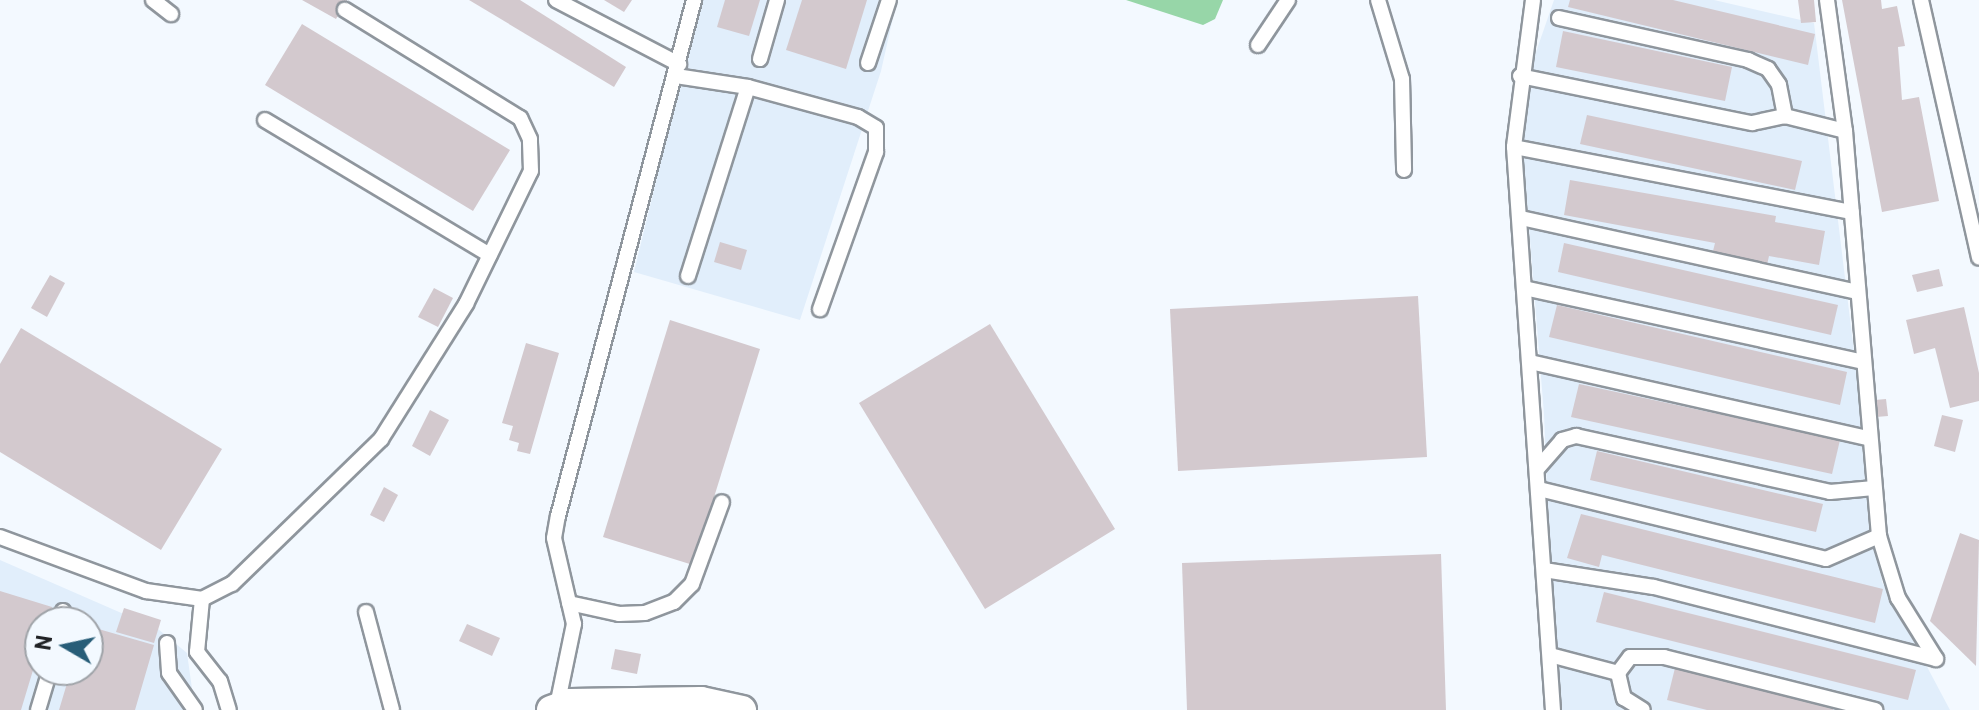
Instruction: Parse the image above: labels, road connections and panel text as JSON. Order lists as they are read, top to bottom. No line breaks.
{"north":"left"}
